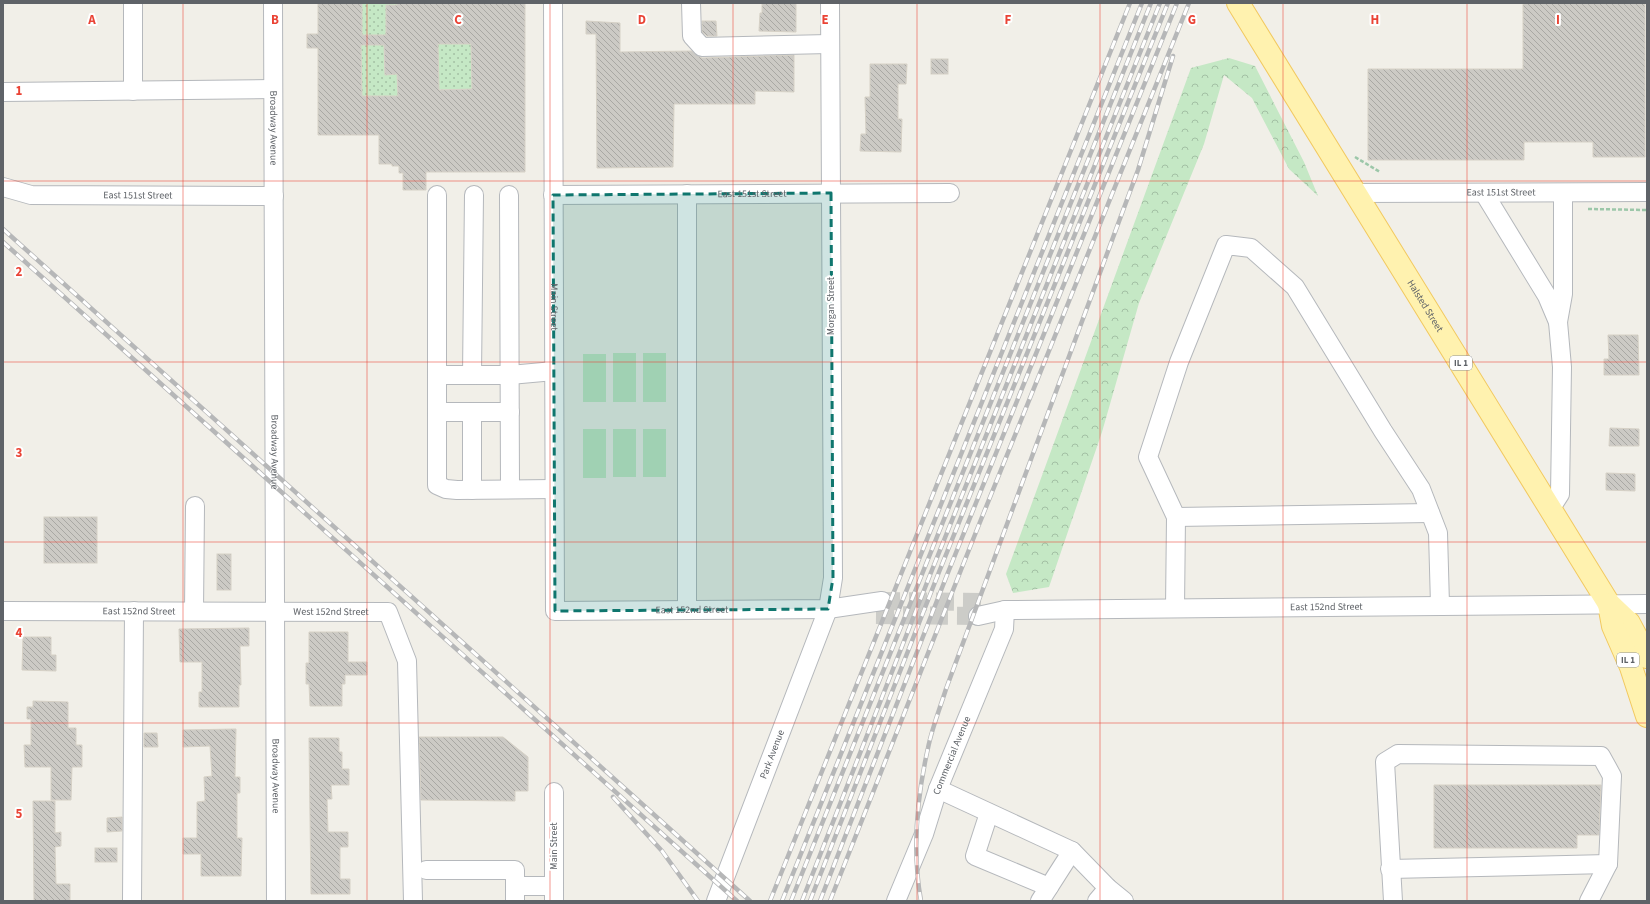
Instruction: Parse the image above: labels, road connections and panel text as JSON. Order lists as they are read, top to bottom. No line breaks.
{"streets":{"main road":["Halsted Street","IL 1"],"street":["Broadway Avenue","East 151st Street","Morgan Street","Main Street","East 152nd Street","West 152nd Street","Park Avenue","Commercial Avenue"]},"crossings":[["Broadway Avenue","East 151st Street"],["Broadway Avenue","East 152nd Street"],["Broadway Avenue","West 152nd Street"],["East 151st Street","Morgan Street"],["East 151st Street","Halsted Street"],["East 151st Street","Main Street"],["Morgan Street","East 152nd Street"],["Morgan Street","Park Avenue"],["Halsted Street","East 152nd Street"],["Main Street","East 152nd Street"],["East 152nd Street","West 152nd Street"],["East 152nd Street","Park Avenue"],["East 152nd Street","Commercial Avenue"]],"grid":{"columns":["A","B","C","D","E","F","G","H","I"],"rows":["1","2","3","4","5"]}}
